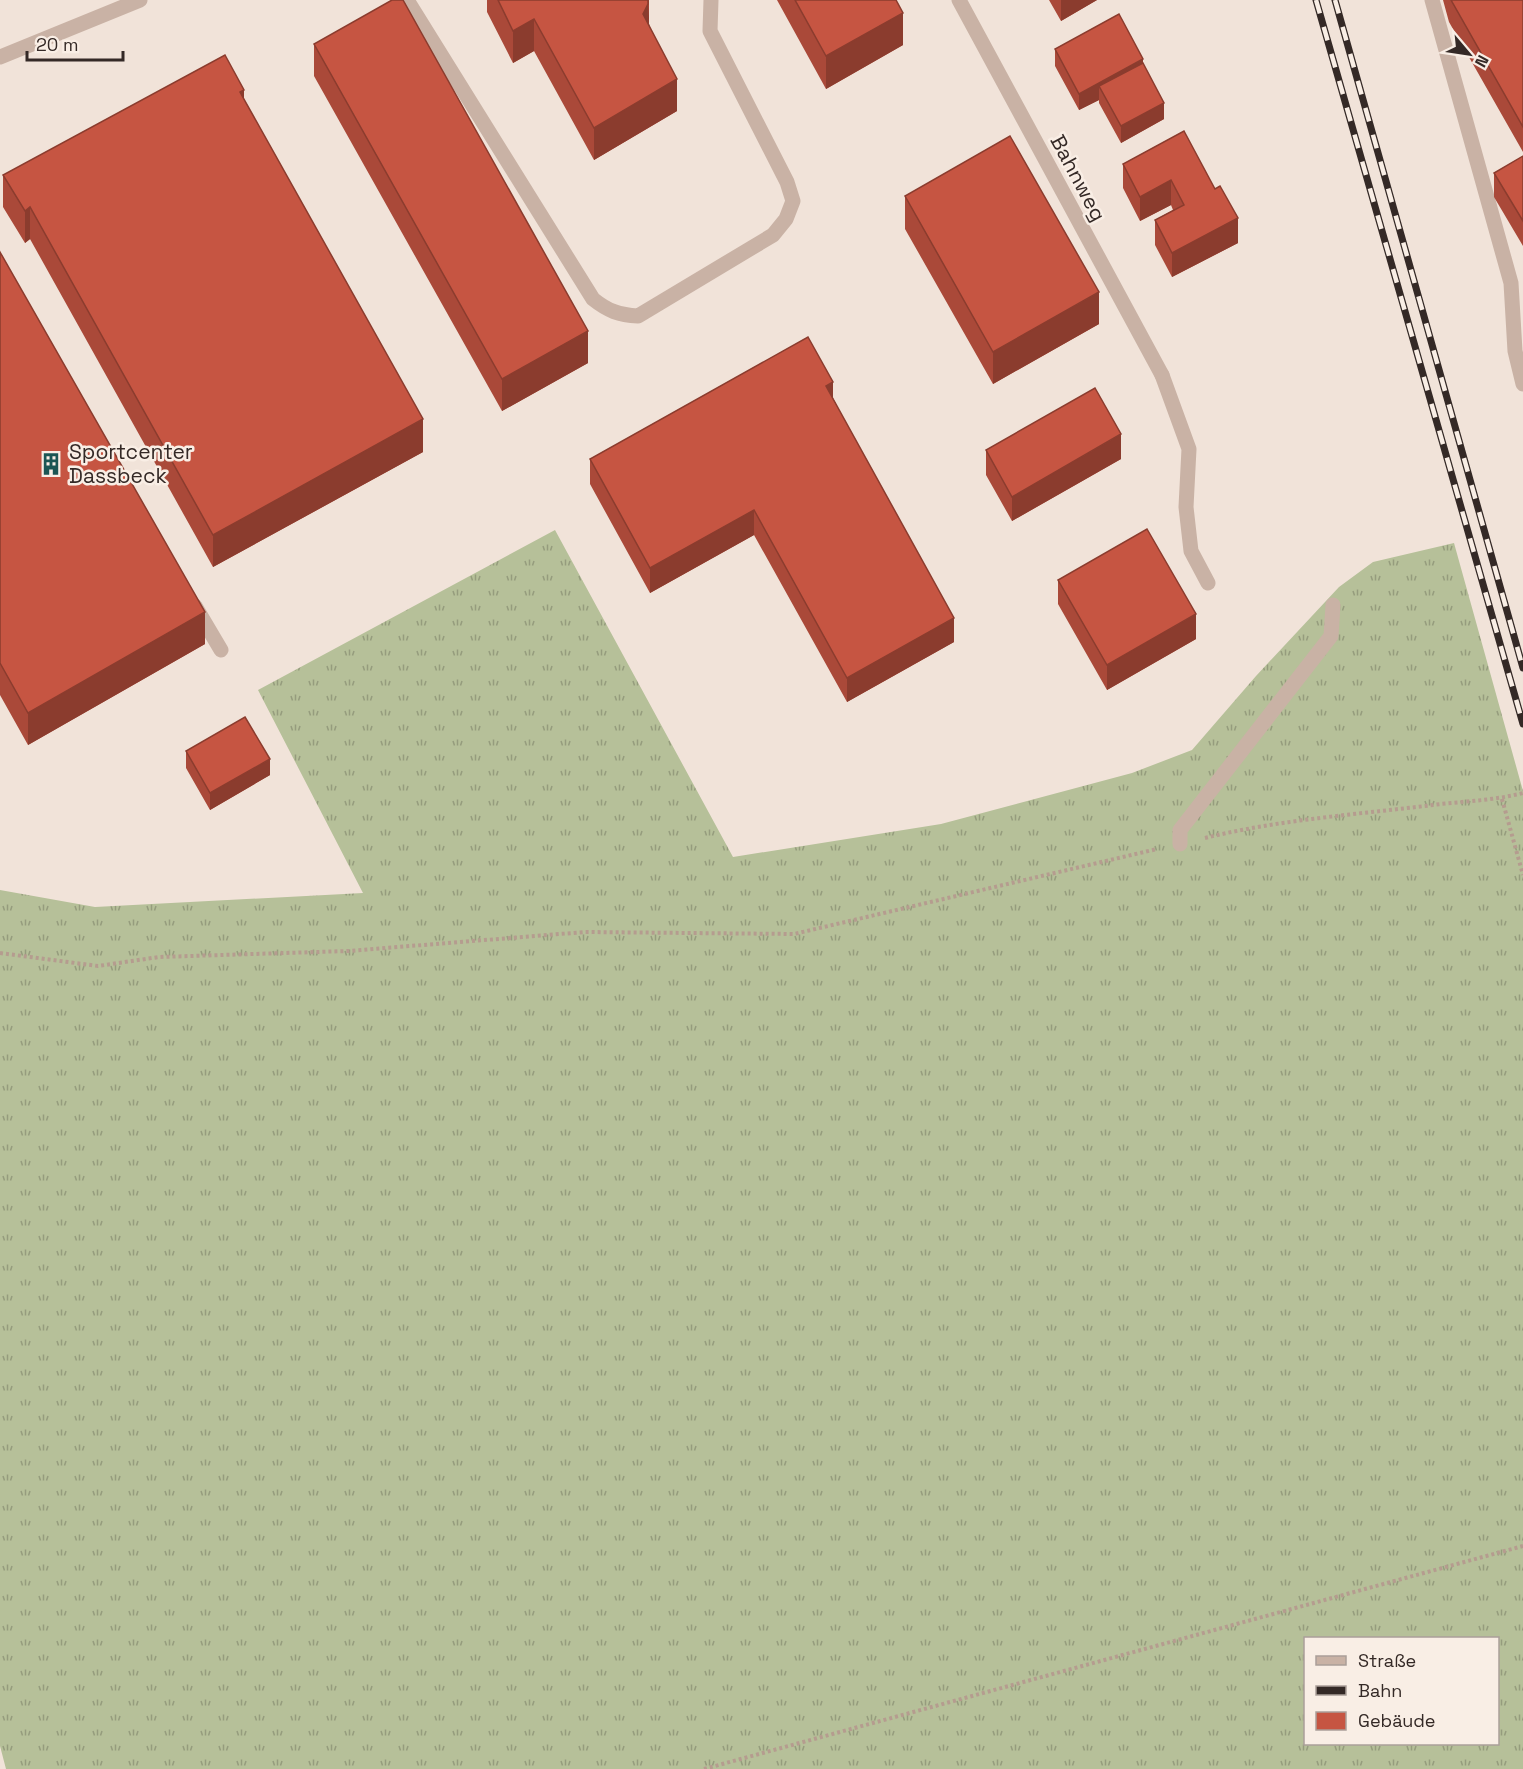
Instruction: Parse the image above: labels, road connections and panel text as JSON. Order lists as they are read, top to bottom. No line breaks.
{"streets":{"street":["Bahnweg"]},"places":{"building":["Sportcenter Dassbeck"]},"legend":["Straße","Bahn","Gebäude"],"scale_bar":"20 m","north":"bottom right"}
